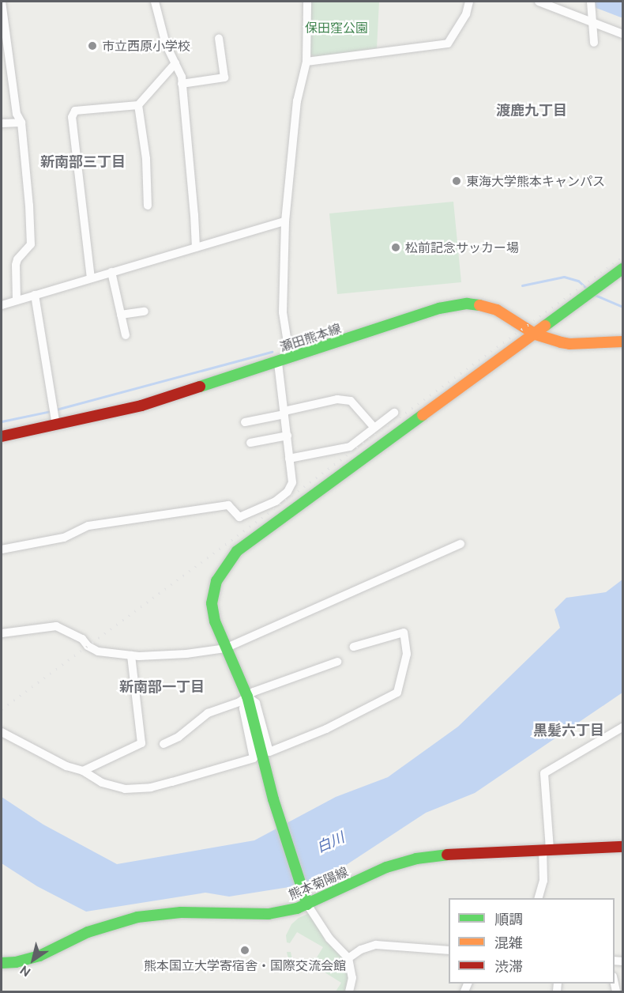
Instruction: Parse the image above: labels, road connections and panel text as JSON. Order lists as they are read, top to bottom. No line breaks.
{"streets":{"main road":["瀬田熊本線","熊本菊陽線"]},"districts":["渡鹿九丁目","新南部三丁目","新南部一丁目","黒髪六丁目"],"water":["白川"],"parks":["保田窪公園"],"places":["市立西原小学校","東海大学熊本キャンパス","松前記念サッカー場","熊本国立大学寄宿舎・国際交流会館"],"legend":["順調","混雑","渋滞"],"north":"bottom left"}
